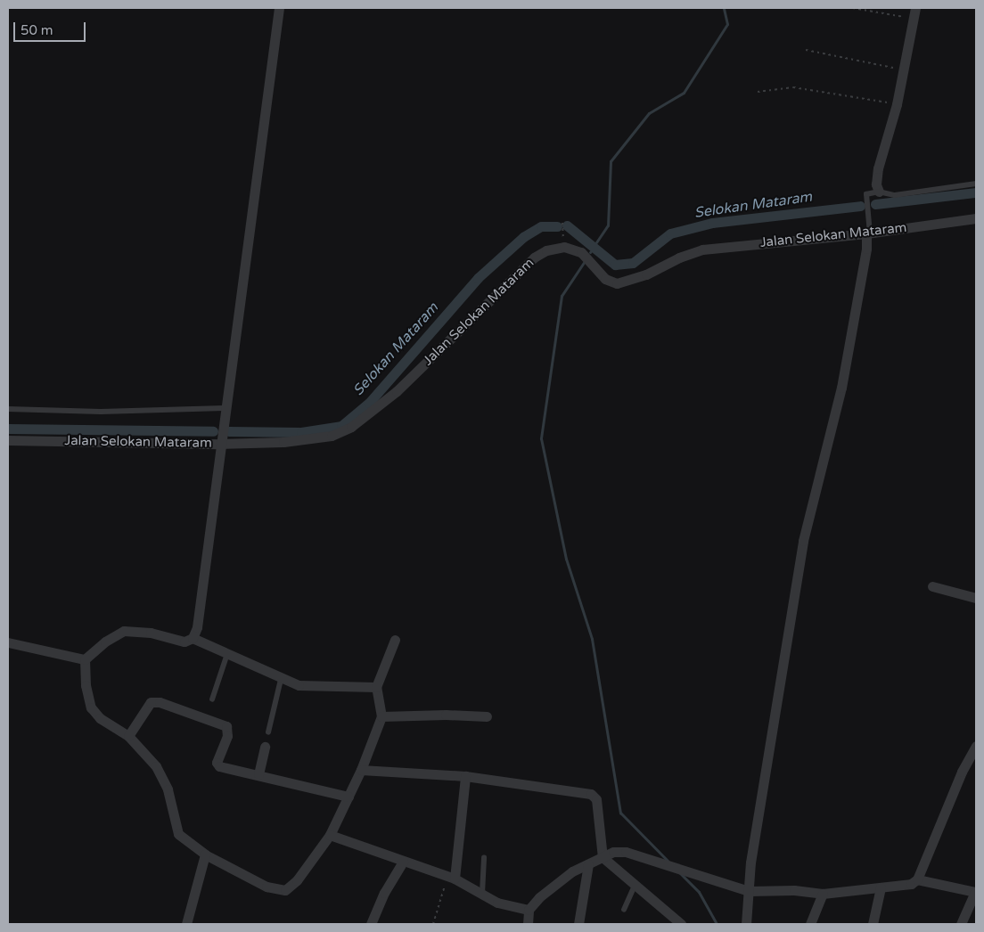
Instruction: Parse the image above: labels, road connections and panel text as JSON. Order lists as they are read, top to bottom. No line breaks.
{"streets":{"street":["Jalan Selokan Mataram"]},"water":["Selokan Mataram"],"scale_bar":"50 m"}
